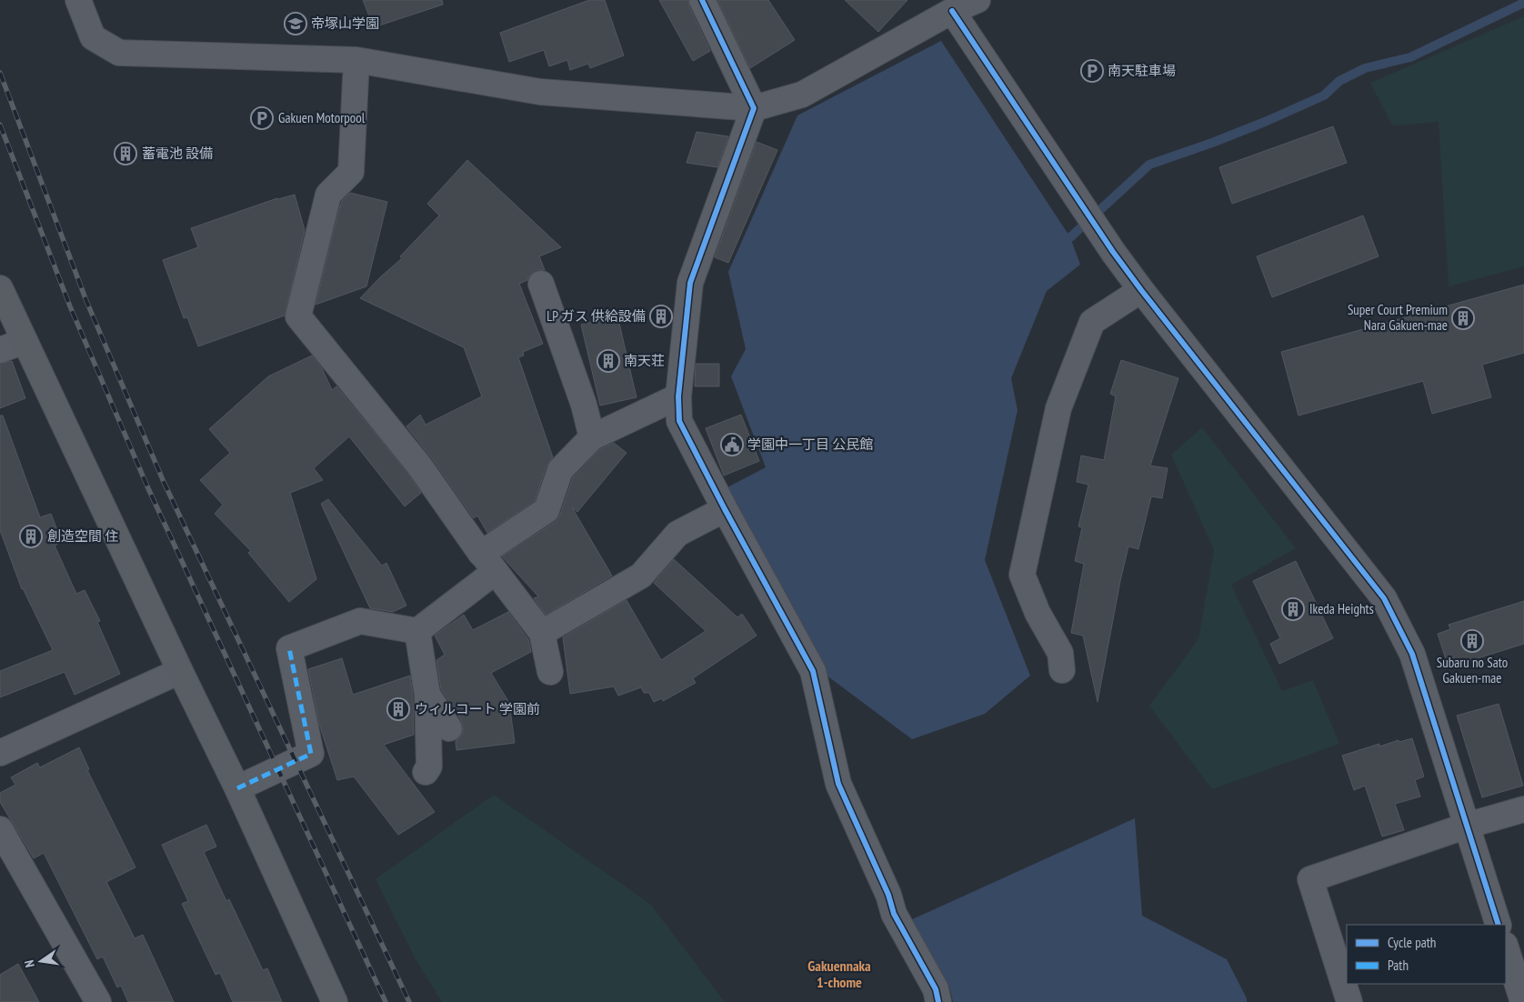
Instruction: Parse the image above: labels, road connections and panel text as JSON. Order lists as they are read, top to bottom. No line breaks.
{"districts":["Gakuennaka 1-chome"],"places":{"school or university":["帝塚山学園"],"parking":["南天駐車場","Gakuen Motorpool"],"building":["蓄電池 設備","LP ガス 供給設備","Super Court Premium Nara Gakuen-mae","南天荘","創造空間 住","Ikeda Heights","Subaru no Sato Gakuen-mae","ウィルコート 学園前"],"public building":["学園中一丁目 公民館"]},"legend":["Cycle path","Path"],"north":"left"}
